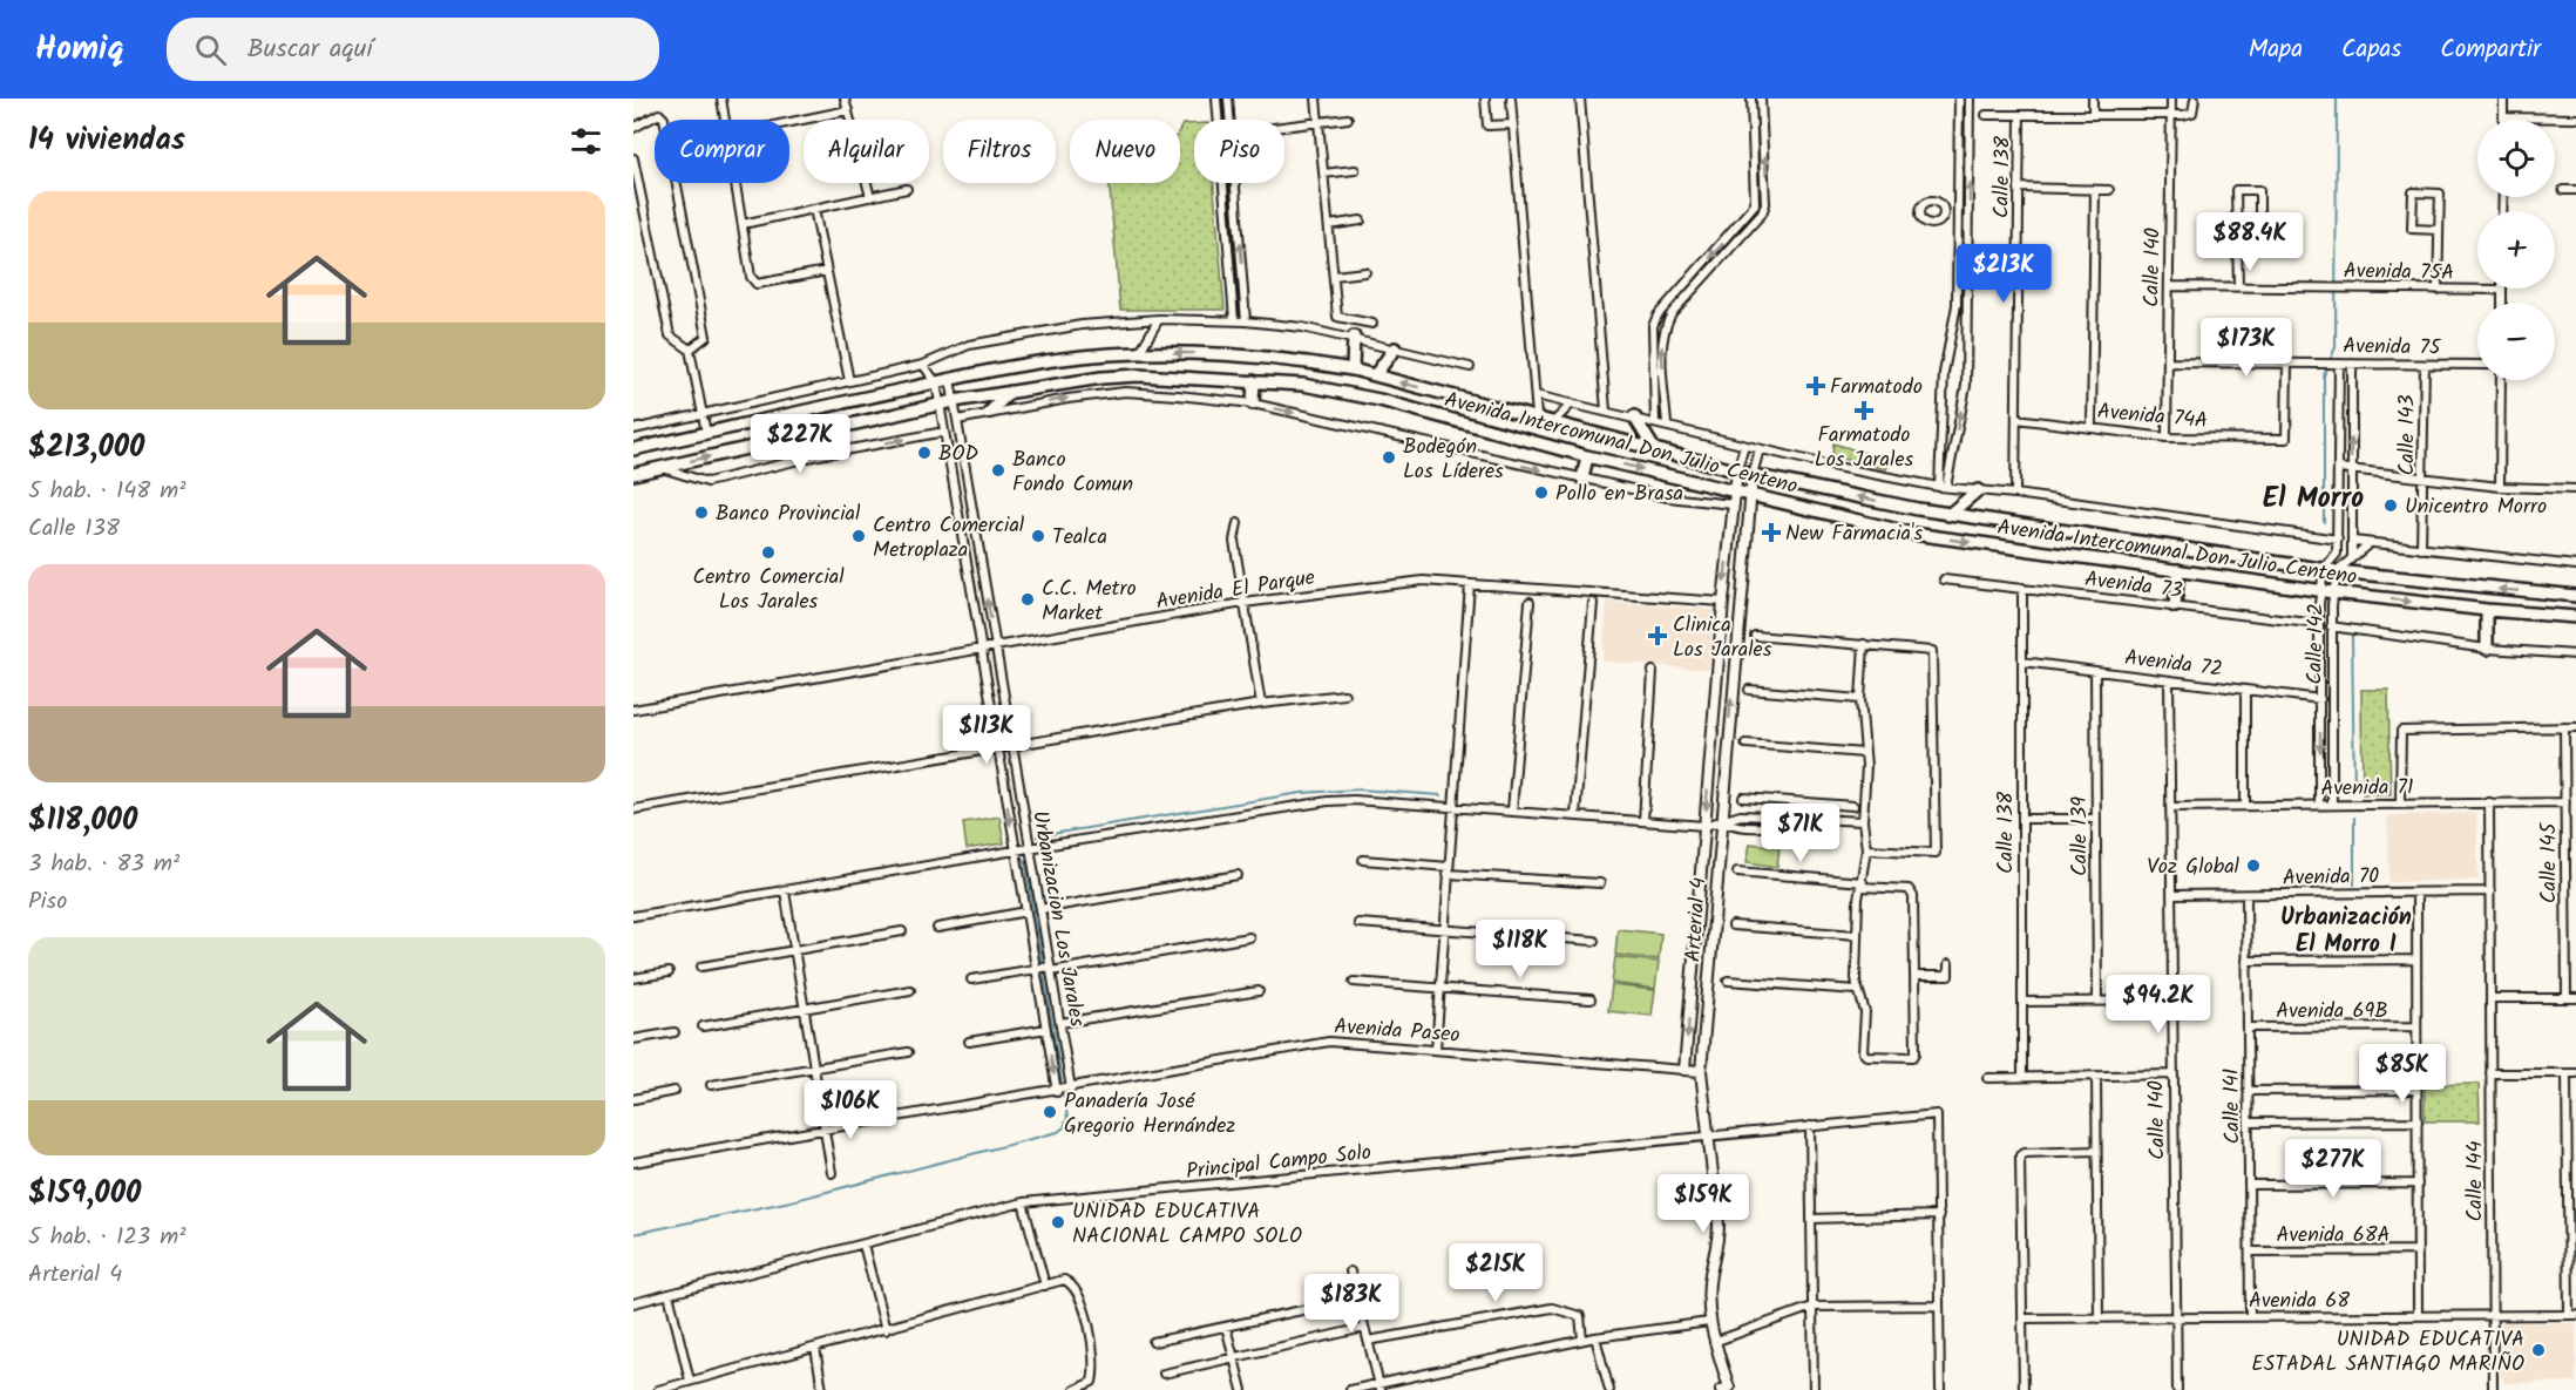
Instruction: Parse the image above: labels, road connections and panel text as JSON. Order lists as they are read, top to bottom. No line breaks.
{"streets":{"main road":["Avenida Intercomunal Don Julio Centeno"],"street":["Calle 138","Calle 140","Avenida 75A","Avenida 75","Avenida 74A","Calle 143","Avenida 73","Avenida El Parque","Calle 142","Avenida 72","Avenida 71","Calle 139","Calle 145","Avenida 70","Urbanizacion Los Jarales","Arterial 4","Avenida 69B","Avenida Paseo","Calle 141","Principal Campo Solo","Calle 144","Avenida 68A","Avenida 68"]},"crossings":[["Calle 138","Avenida 74A"],["Calle 138","Avenida Intercomunal Don Julio Centeno"],["Calle 138","Avenida 73"],["Calle 138","Avenida 72"],["Calle 140","Avenida 75A"],["Calle 140","Avenida 75"],["Calle 140","Avenida 74A"],["Calle 140","Avenida 72"],["Calle 140","Avenida 71"],["Calle 140","Avenida 70"],["Calle 140","Avenida 68"],["Avenida 75","Avenida 74A"],["Avenida 75","Calle 143"],["Avenida 75","Calle 142"],["Calle 143","Avenida Intercomunal Don Julio Centeno"],["Avenida Intercomunal Don Julio Centeno","Calle 142"],["Avenida Intercomunal Don Julio Centeno","Urbanizacion Los Jarales"],["Avenida Intercomunal Don Julio Centeno","Arterial 4"],["Avenida 73","Calle 142"],["Avenida El Parque","Urbanizacion Los Jarales"],["Avenida El Parque","Arterial 4"],["Calle 142","Avenida 72"],["Calle 142","Avenida 71"],["Avenida 72","Calle 139"],["Avenida 71","Calle 145"],["Avenida 71","Calle 144"],["Avenida 70","Calle 141"],["Avenida 70","Calle 144"],["Urbanizacion Los Jarales","Avenida Paseo"],["Arterial 4","Avenida Paseo"],["Arterial 4","Principal Campo Solo"],["Avenida 69B","Calle 141"],["Calle 141","Avenida 68A"],["Calle 141","Avenida 68"],["Calle 144","Avenida 68"]],"districts":["El Morro","Urbanización El Morro I"],"places":{"health":["Farmatodo","Farmatodo Los Jarales","New Farmacia's","Clinica Los Jarales"],"other":["BOD","Bodegón Los Líderes","Banco Fondo Comun","Pollo en Brasa","Unicentro Morro","Banco Provincial","Centro Comercial Metroplaza","Tealca","Centro Comercial Los Jarales","C.C. Metro Market","Voz Global","Panadería José Gregorio Hernández","UNIDAD EDUCATIVA NACIONAL CAMPO SOLO","UNIDAD EDUCATIVA ESTADAL SANTIAGO MARIÑO"]},"page":{"header":"Homiq","search":"Buscar aquí","nav":["Mapa","Capas","Compartir"],"heading":"14 viviendas","map_buttons":["+","−"],"chip":["Comprar","Alquilar","Filtros","Nuevo","Piso"],"list":[{"name":"$213,000","note":"5 hab. · 148 m² · Calle 138"},{"name":"$118,000","note":"3 hab. · 83 m² · Piso"},{"name":"$159,000","note":"5 hab. · 123 m² · Arterial 4"}],"price":["$88.4K","$213K","$173K","$227K","$113K","$71K","$118K","$94.2K","$85K","$106K","$277K","$159K","$215K","$183K"]}}
